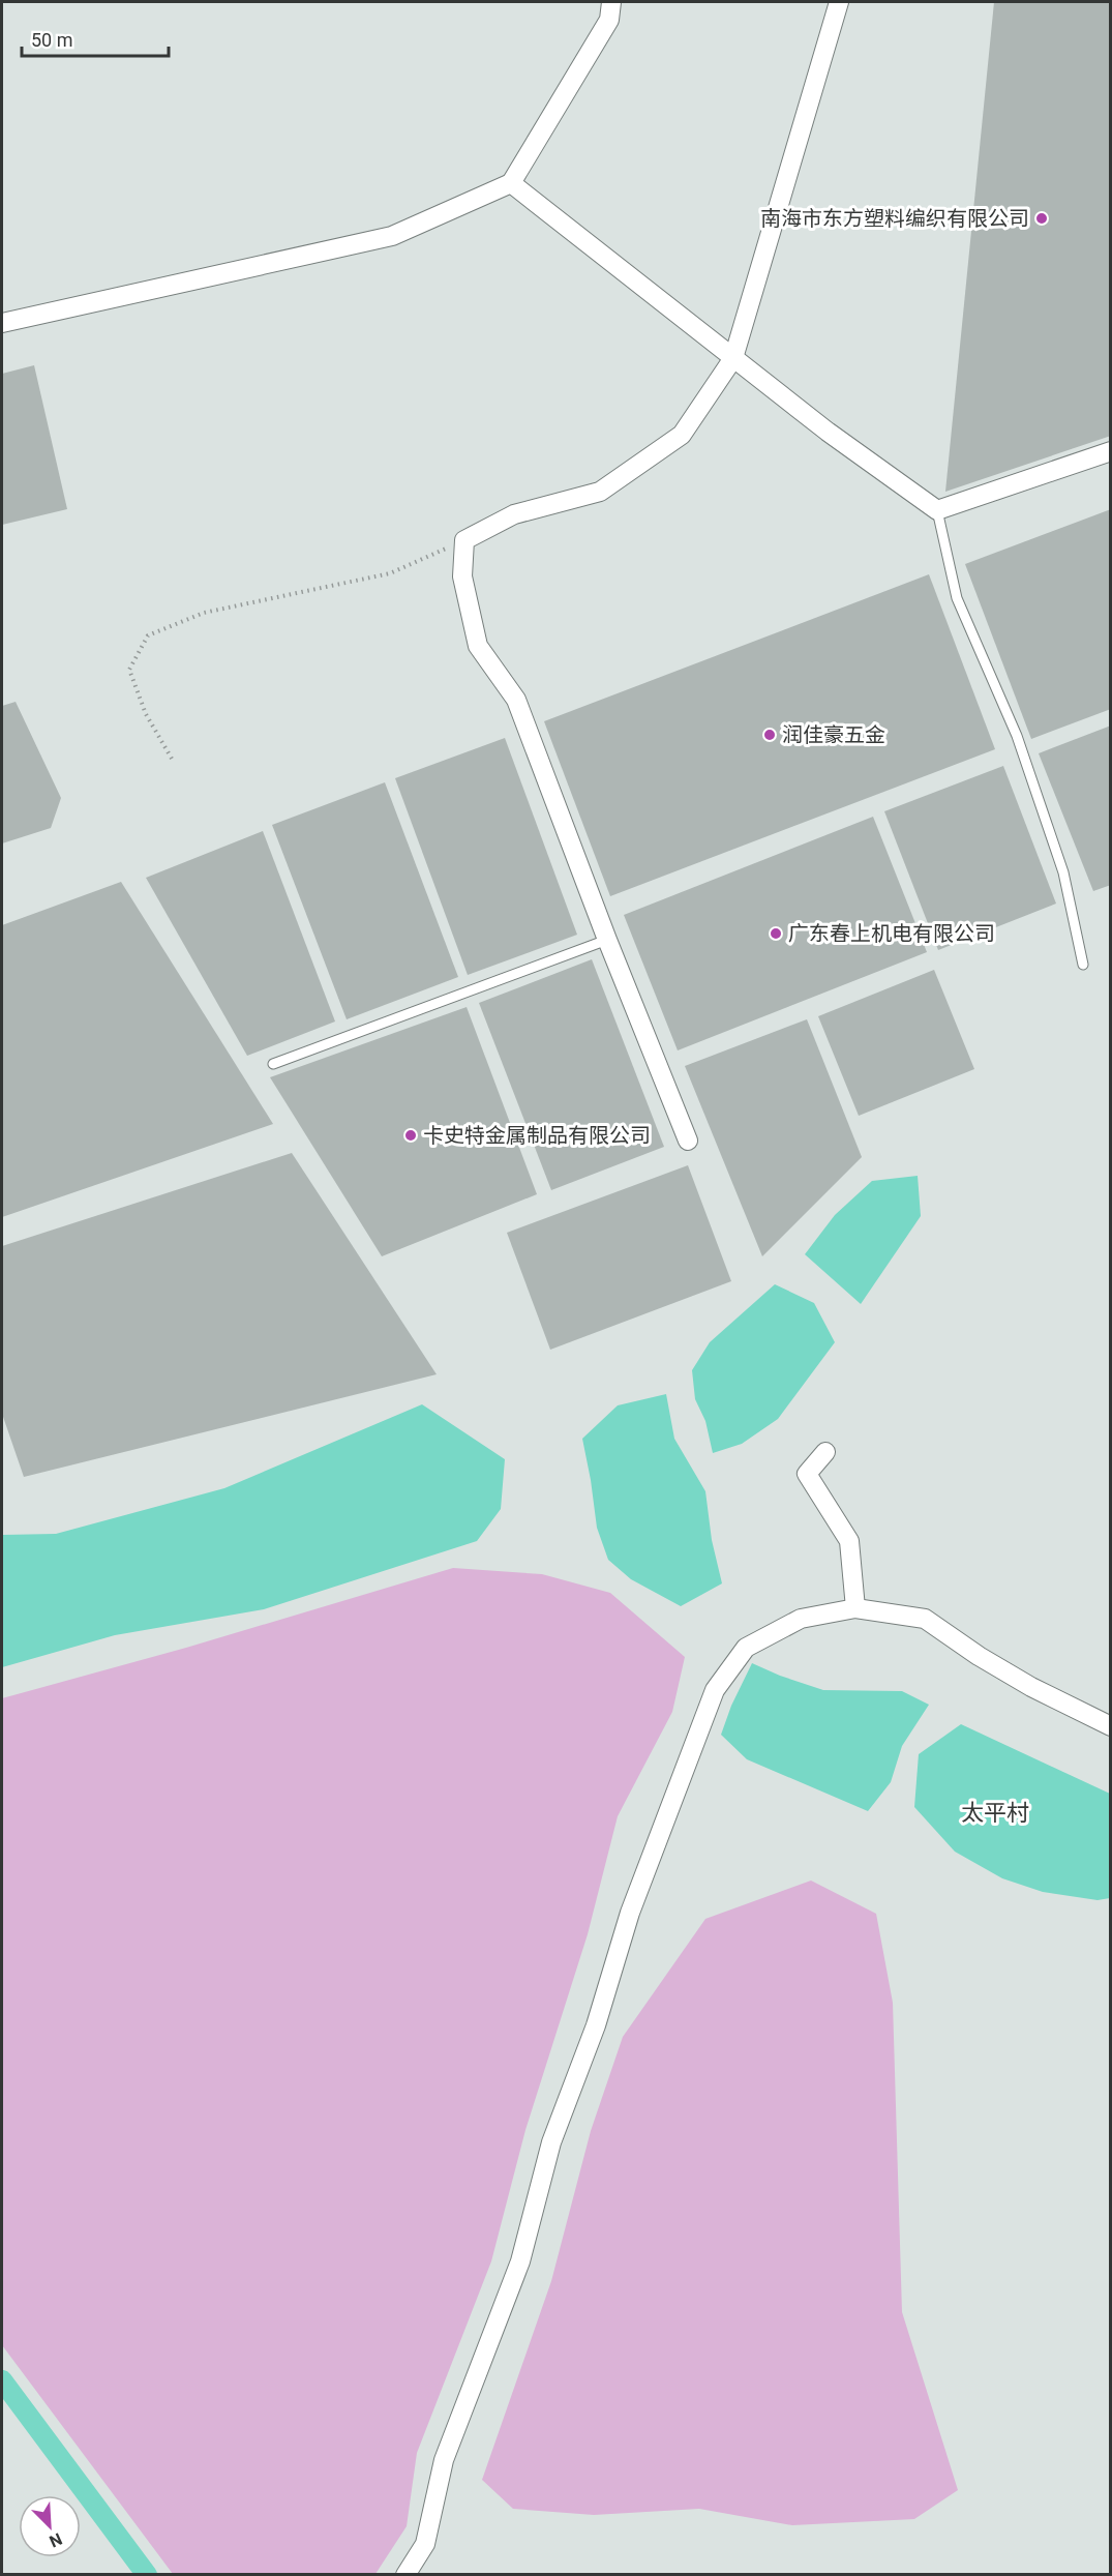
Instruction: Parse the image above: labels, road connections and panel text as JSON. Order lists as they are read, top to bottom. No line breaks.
{"districts":["太平村"],"places":["南海市东方塑料编织有限公司","润佳豪五金","广东春上机电有限公司","卡史特金属制品有限公司"],"scale_bar":"50 m","north":"bottom right"}
